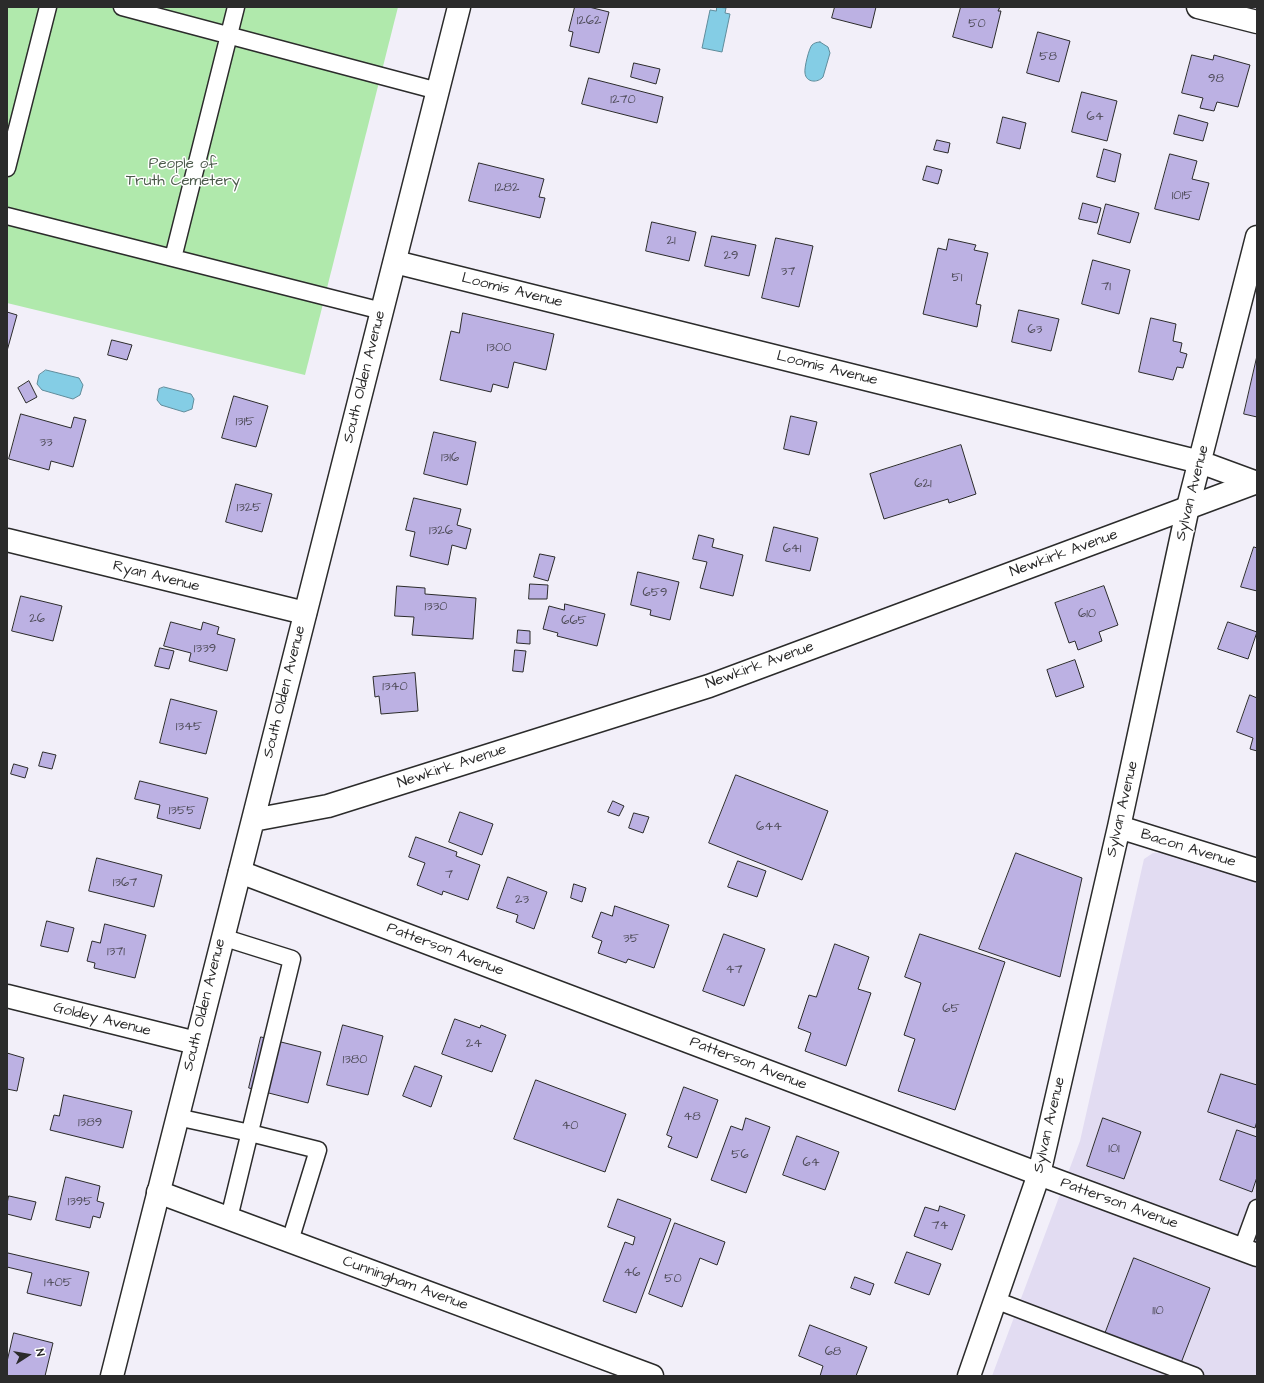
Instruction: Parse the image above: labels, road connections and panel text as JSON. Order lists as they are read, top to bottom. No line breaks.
{"streets":{"street":["Loomis Avenue","South Olden Avenue","Sylvan Avenue","Newkirk Avenue","Ryan Avenue","Bacon Avenue","Patterson Avenue","Goldey Avenue","Cunningham Avenue"]},"crossings":[["Loomis Avenue","South Olden Avenue"],["Loomis Avenue","Sylvan Avenue"],["Loomis Avenue","Newkirk Avenue"],["South Olden Avenue","Newkirk Avenue"],["South Olden Avenue","Ryan Avenue"],["South Olden Avenue","Patterson Avenue"],["South Olden Avenue","Goldey Avenue"],["South Olden Avenue","Cunningham Avenue"],["Sylvan Avenue","Newkirk Avenue"],["Sylvan Avenue","Bacon Avenue"],["Sylvan Avenue","Patterson Avenue"]],"parks":["People of Truth Cemetery"],"house_numbers":["1262","50","58","98","1270","64","1282","1015","21","29","37","51","71","63","1300","1315","33","1316","621","1325","1326","641","659","1330","610","26","665","1339","1340","1345","1355","644","7","1367","23","35","1371","47","65","24","1380","48","1389","40","101","56","64","1395","74","46","50","1405","110","68"],"north":"right"}
